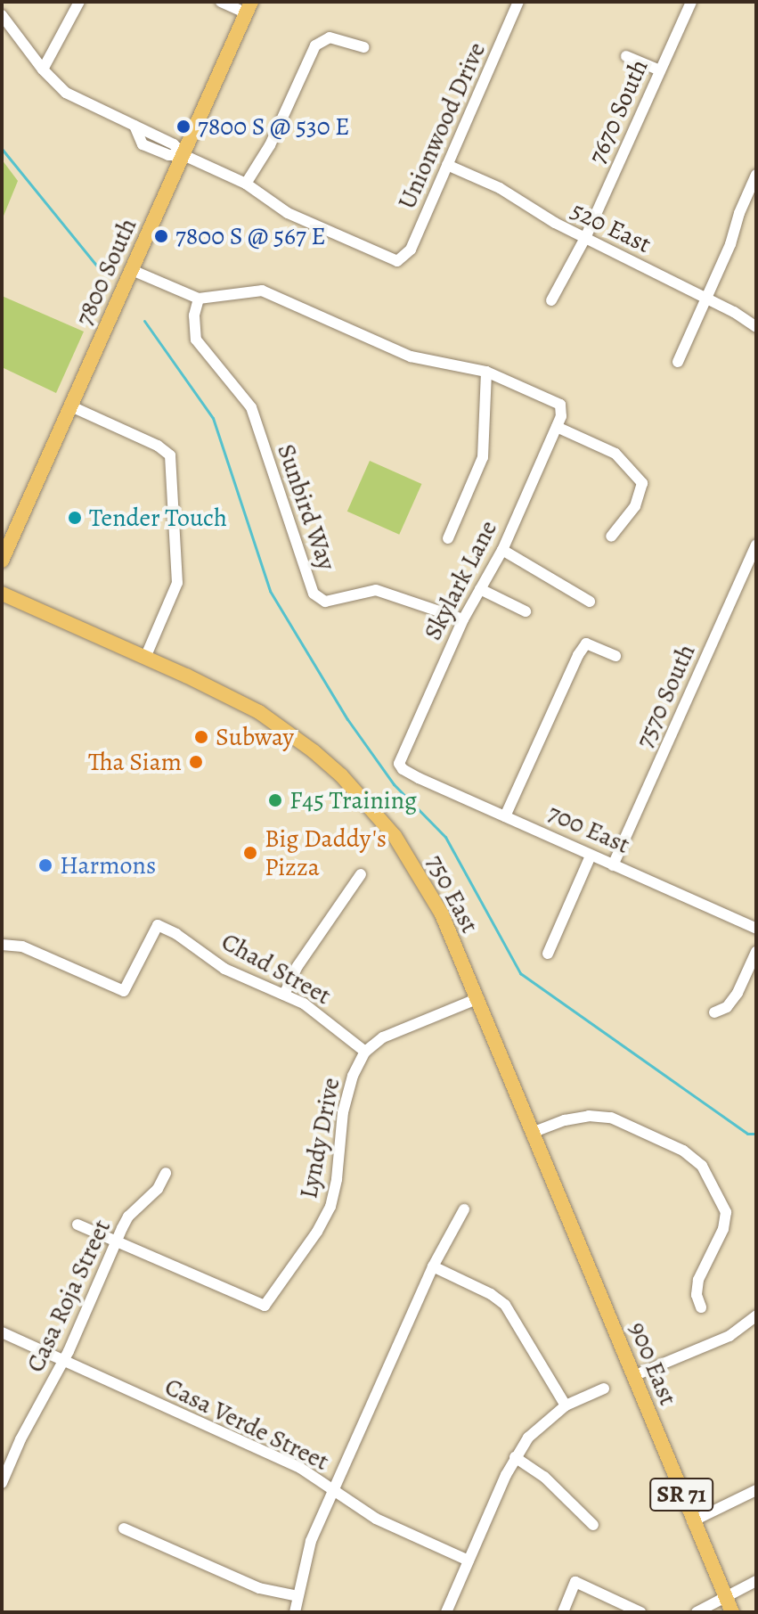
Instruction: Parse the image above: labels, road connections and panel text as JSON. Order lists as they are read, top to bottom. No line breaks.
{"streets":{"main road":["7800 South","750 East","900 East","SR 71"],"street":["7670 South","Unionwood Drive","520 East","Sunbird Way","Skylark Lane","7570 South","700 East","Chad Street","Lyndy Drive","Casa Roja Street","Casa Verde Street"]},"crossings":[["7670 South","520 East"],["Unionwood Drive","520 East"],["Sunbird Way","Skylark Lane"],["Skylark Lane","700 East"],["7570 South","700 East"],["750 East","Lyndy Drive"],["750 East","900 East"],["750 East","SR 71"],["Chad Street","Lyndy Drive"],["Lyndy Drive","Casa Roja Street"],["Casa Roja Street","Casa Verde Street"]],"places":["7800 S @ 530 E","7800 S @ 567 E","Tender Touch","Subway","Tha Siam","F45 Training","Big Daddy's Pizza","Harmons"]}
